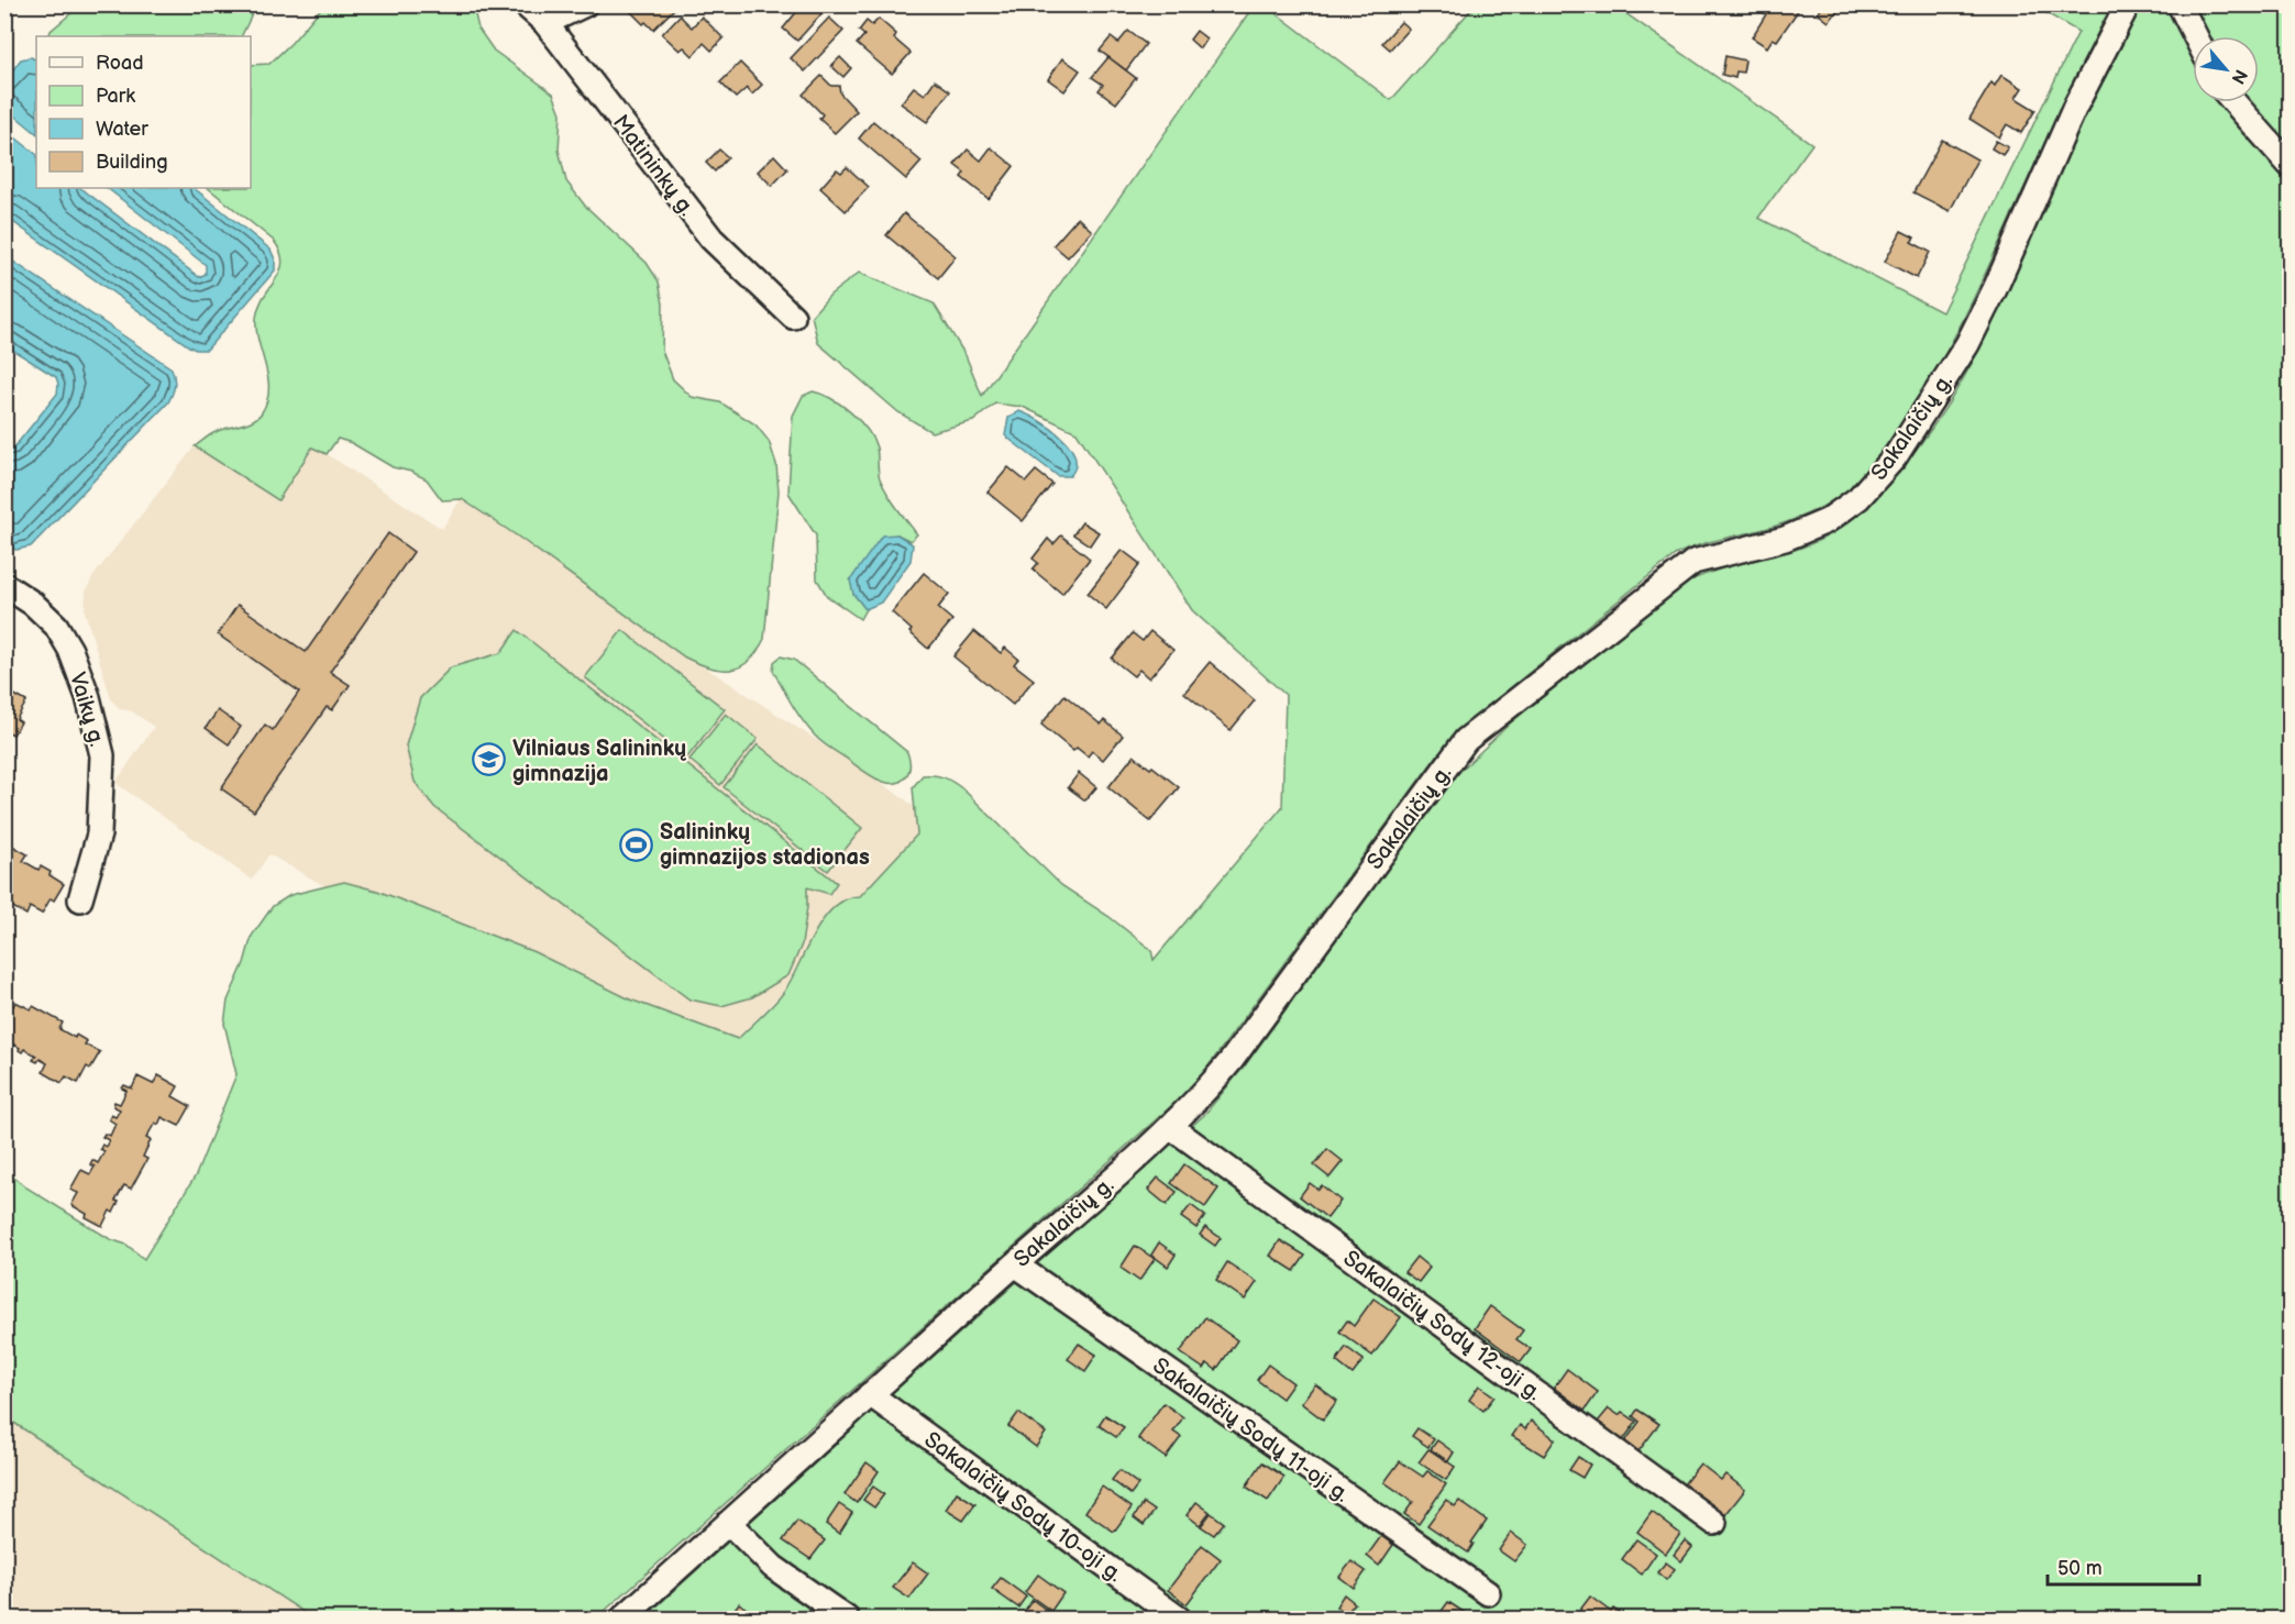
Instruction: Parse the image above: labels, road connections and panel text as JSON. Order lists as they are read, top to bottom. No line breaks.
{"streets":{"street":["Matininkų g.","Sakalaičių g.","Vaikų g.","Sakalaičių Sodų 12-oji g.","Sakalaičių Sodų 11-oji g.","Sakalaičių Sodų 10-oji g."]},"crossings":[["Sakalaičių g.","Sakalaičių Sodų 12-oji g."],["Sakalaičių g.","Sakalaičių Sodų 11-oji g."],["Sakalaičių g.","Sakalaičių Sodų 10-oji g."]],"places":{"school or university":["Vilniaus Salininkų gimnazija"],"sports":["Salininkų gimnazijos stadionas"]},"legend":["Road","Park","Water","Building"],"scale_bar":"50 m","north":"bottom right"}
